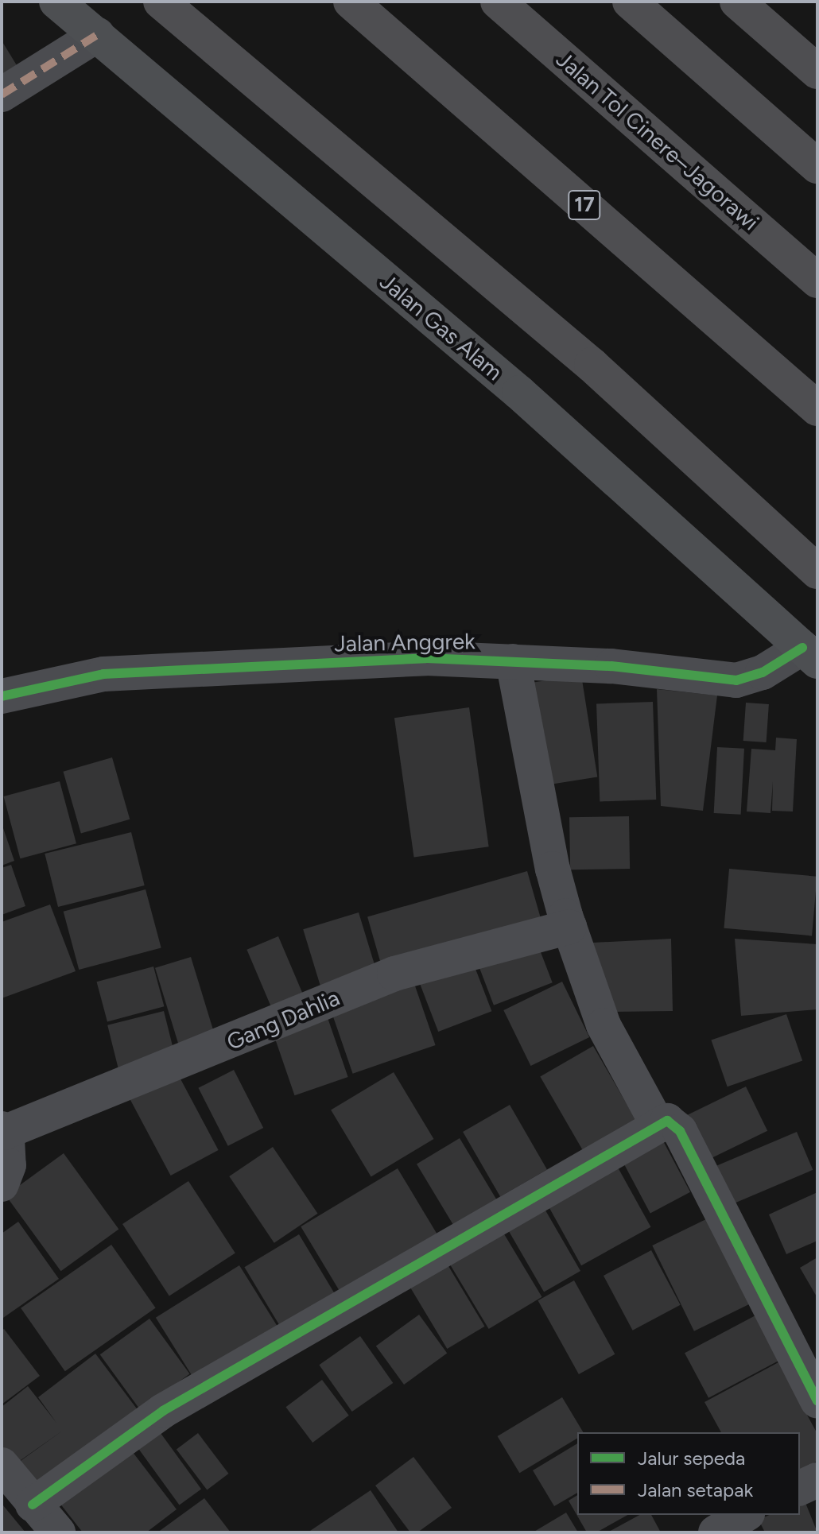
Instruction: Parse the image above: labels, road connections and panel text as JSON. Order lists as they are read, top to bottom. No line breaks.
{"streets":{"highway":["Jalan Tol Cinere–Jagorawi","17"],"main road":["Jalan Gas Alam"],"street":["Jalan Anggrek","Gang Dahlia"]},"crossings":[["Jalan Gas Alam","Jalan Anggrek"]],"legend":["Jalur sepeda","Jalan setapak"]}
